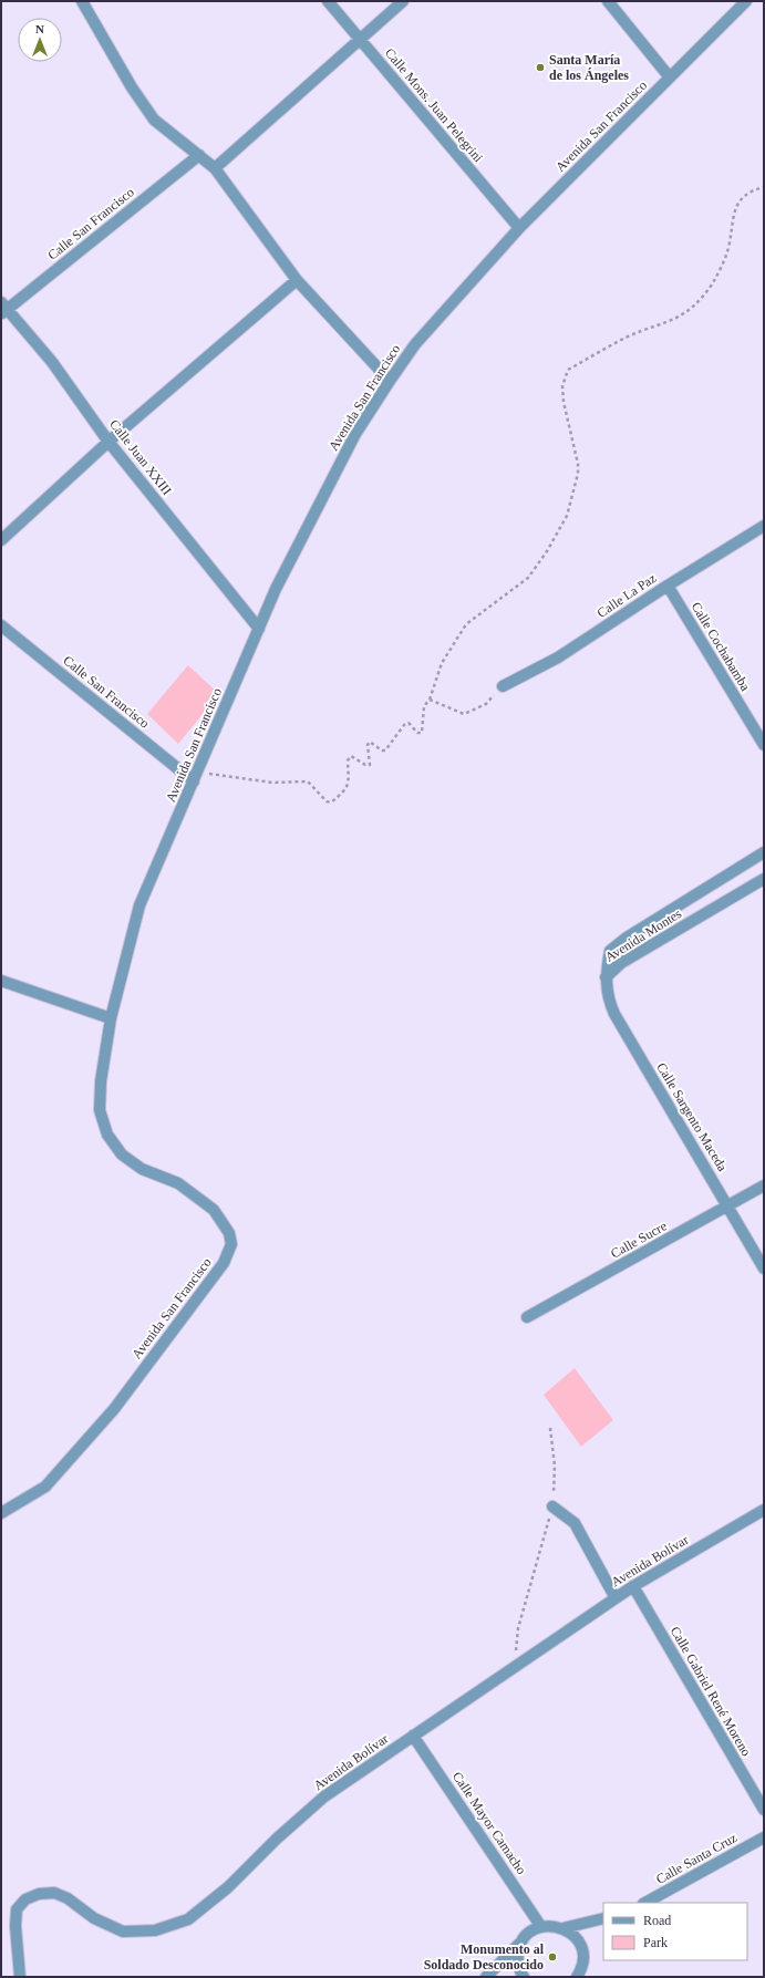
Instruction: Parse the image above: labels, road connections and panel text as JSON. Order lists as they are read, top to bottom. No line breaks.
{"streets":{"street":["Calle Mons. Juan Pelegrini","Avenida San Francisco","Calle San Francisco","Calle Juan XXIII","Calle La Paz","Calle Cochabamba","Avenida Montes","Calle Sargento Maceda","Calle Sucre","Avenida Bolívar","Calle Gabriel René Moreno","Calle Mayor Camacho","Calle Santa Cruz"]},"crossings":[["Calle Mons. Juan Pelegrini","Avenida San Francisco"],["Avenida San Francisco","Calle San Francisco"],["Avenida San Francisco","Calle Juan XXIII"],["Calle San Francisco","Calle Juan XXIII"],["Calle La Paz","Calle Cochabamba"],["Avenida Montes","Calle Sargento Maceda"],["Calle Sargento Maceda","Calle Sucre"],["Avenida Bolívar","Calle Gabriel René Moreno"],["Avenida Bolívar","Calle Mayor Camacho"]],"places":["Santa María de los Ángeles","Monumento al Soldado Desconocido"],"legend":["Road","Park"],"north":"top"}
